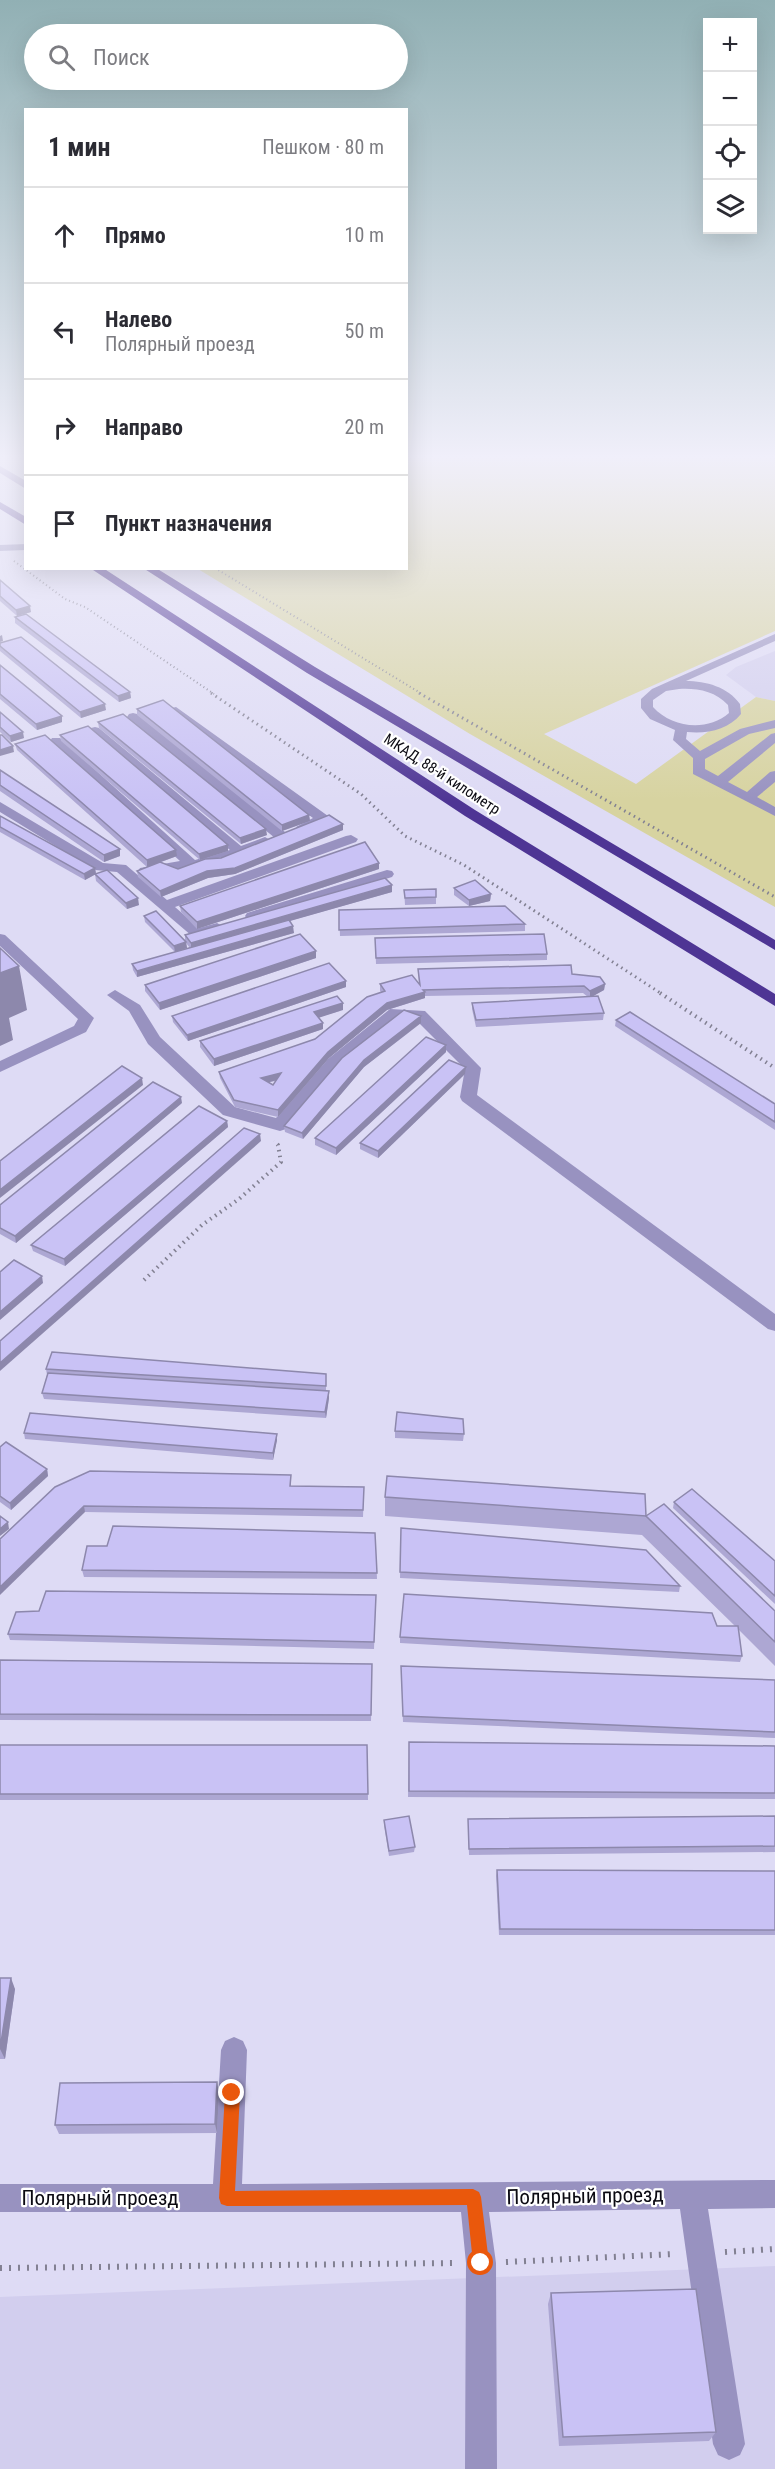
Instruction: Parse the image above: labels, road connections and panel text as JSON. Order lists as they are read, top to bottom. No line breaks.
{"streets":{"highway":["МКАД, 88-й километр"],"street":["Полярный проезд"]},"page":{"map_buttons":["+","−"],"search":"Поиск","heading":["1 мин","Пешком · 80 m"],"list":[["Прямо","10 m"],["Налево","Полярный проезд","50 m"],["Направо","20 m"],"Пункт назначения"]}}
